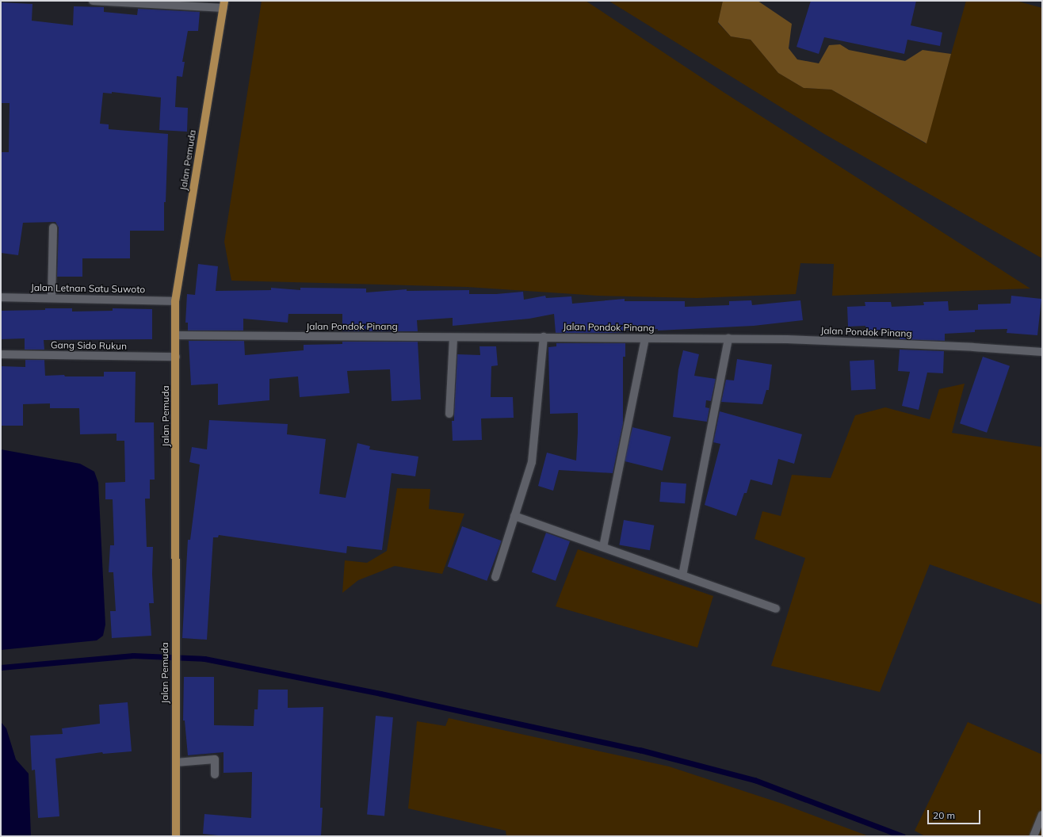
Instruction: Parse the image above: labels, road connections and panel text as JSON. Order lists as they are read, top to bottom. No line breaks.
{"streets":{"main road":["Jalan Pemuda"],"street":["Jalan Letnan Satu Suwoto","Jalan Pondok Pinang","Gang Sido Rukun"]},"crossings":[["Jalan Pemuda","Jalan Letnan Satu Suwoto"],["Jalan Pemuda","Jalan Pondok Pinang"],["Jalan Pemuda","Gang Sido Rukun"]],"scale_bar":"20 m"}
